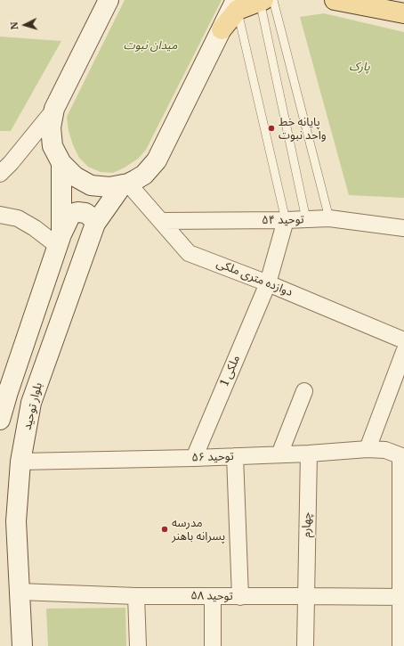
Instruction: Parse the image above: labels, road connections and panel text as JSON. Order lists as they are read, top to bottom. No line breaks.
{"streets":{"main road":["بلوار توحید"],"street":["توحید ۵۴","دوازده متری ملکی","ملکی 1","توحید ۵۶","چهارم","توحید ۵۸"]},"crossings":[["توحید ۵۴","دوازده متری ملکی"],["توحید ۵۴","ملکی 1"],["دوازده متری ملکی","ملکی 1"],["دوازده متری ملکی","بلوار توحید"],["ملکی 1","توحید ۵۶"],["بلوار توحید","توحید ۵۶"],["بلوار توحید","توحید ۵۸"],["توحید ۵۶","چهارم"],["چهارم","توحید ۵۸"]],"parks":["میدان نبوت","پارک"],"places":["پایانه خط واحد نبوت","مدرسه پسرانه باهنر"],"north":"left"}
